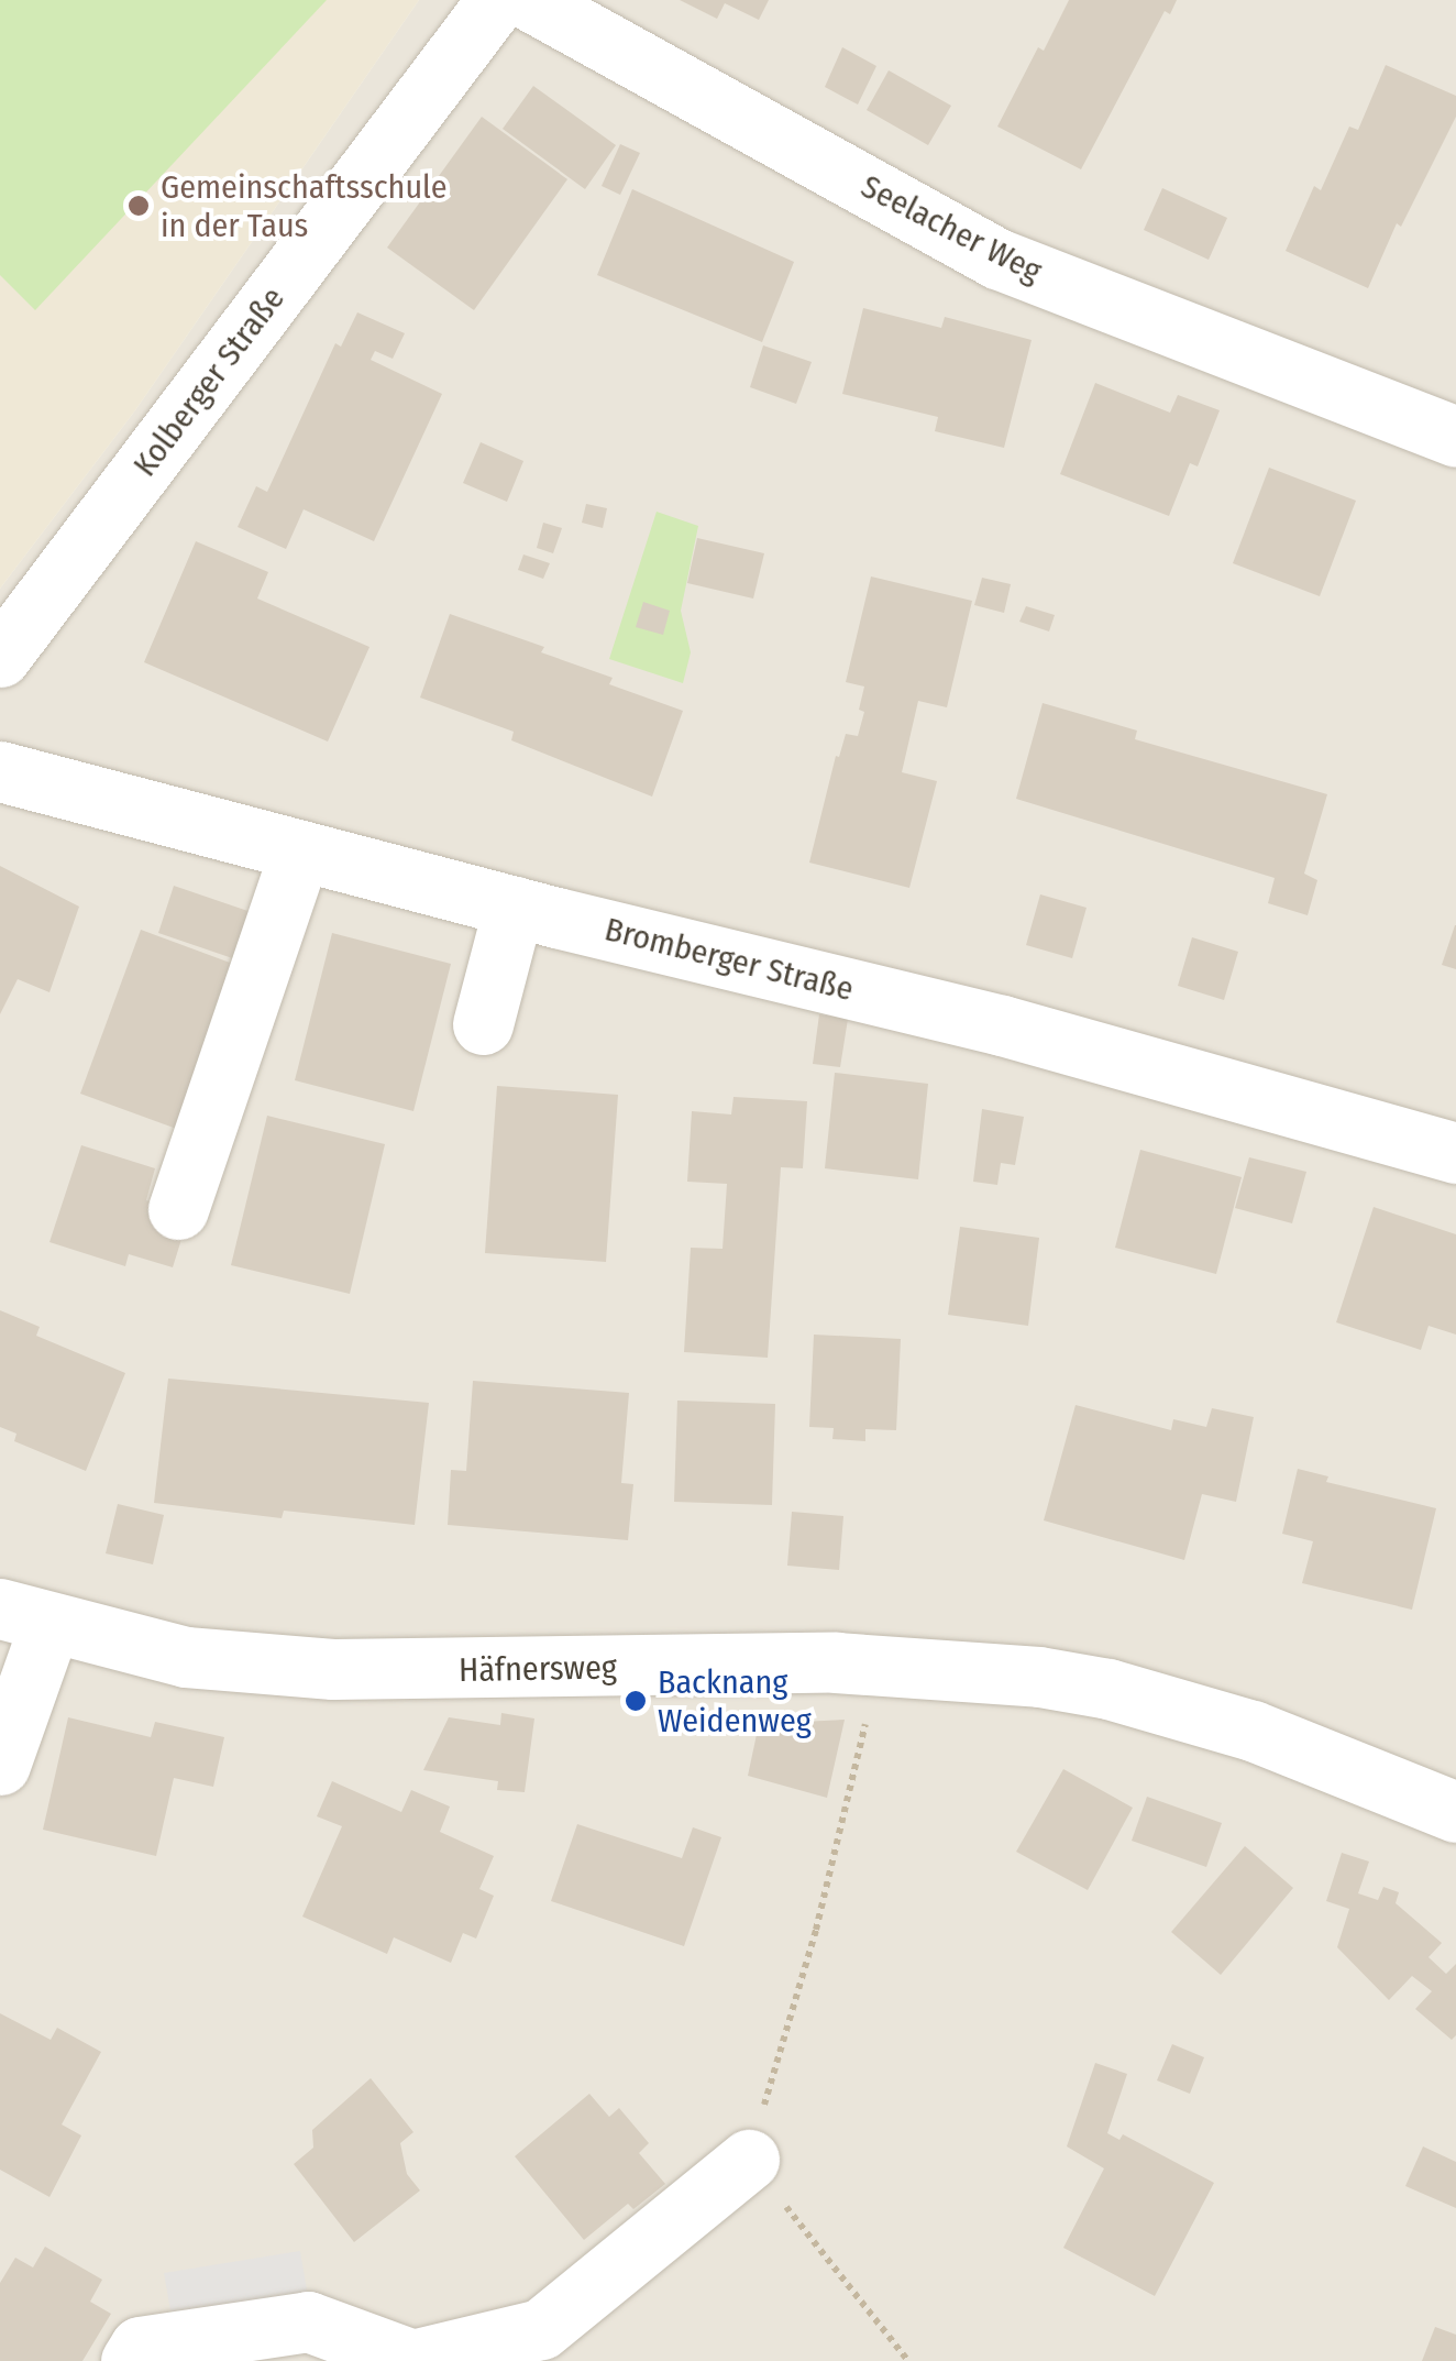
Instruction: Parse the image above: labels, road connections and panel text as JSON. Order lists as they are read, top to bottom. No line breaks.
{"streets":{"street":["Seelacher Weg","Kolberger Straße","Bromberger Straße","Häfnersweg"]},"places":["Gemeinschaftsschule in der Taus","Backnang Weidenweg"]}
